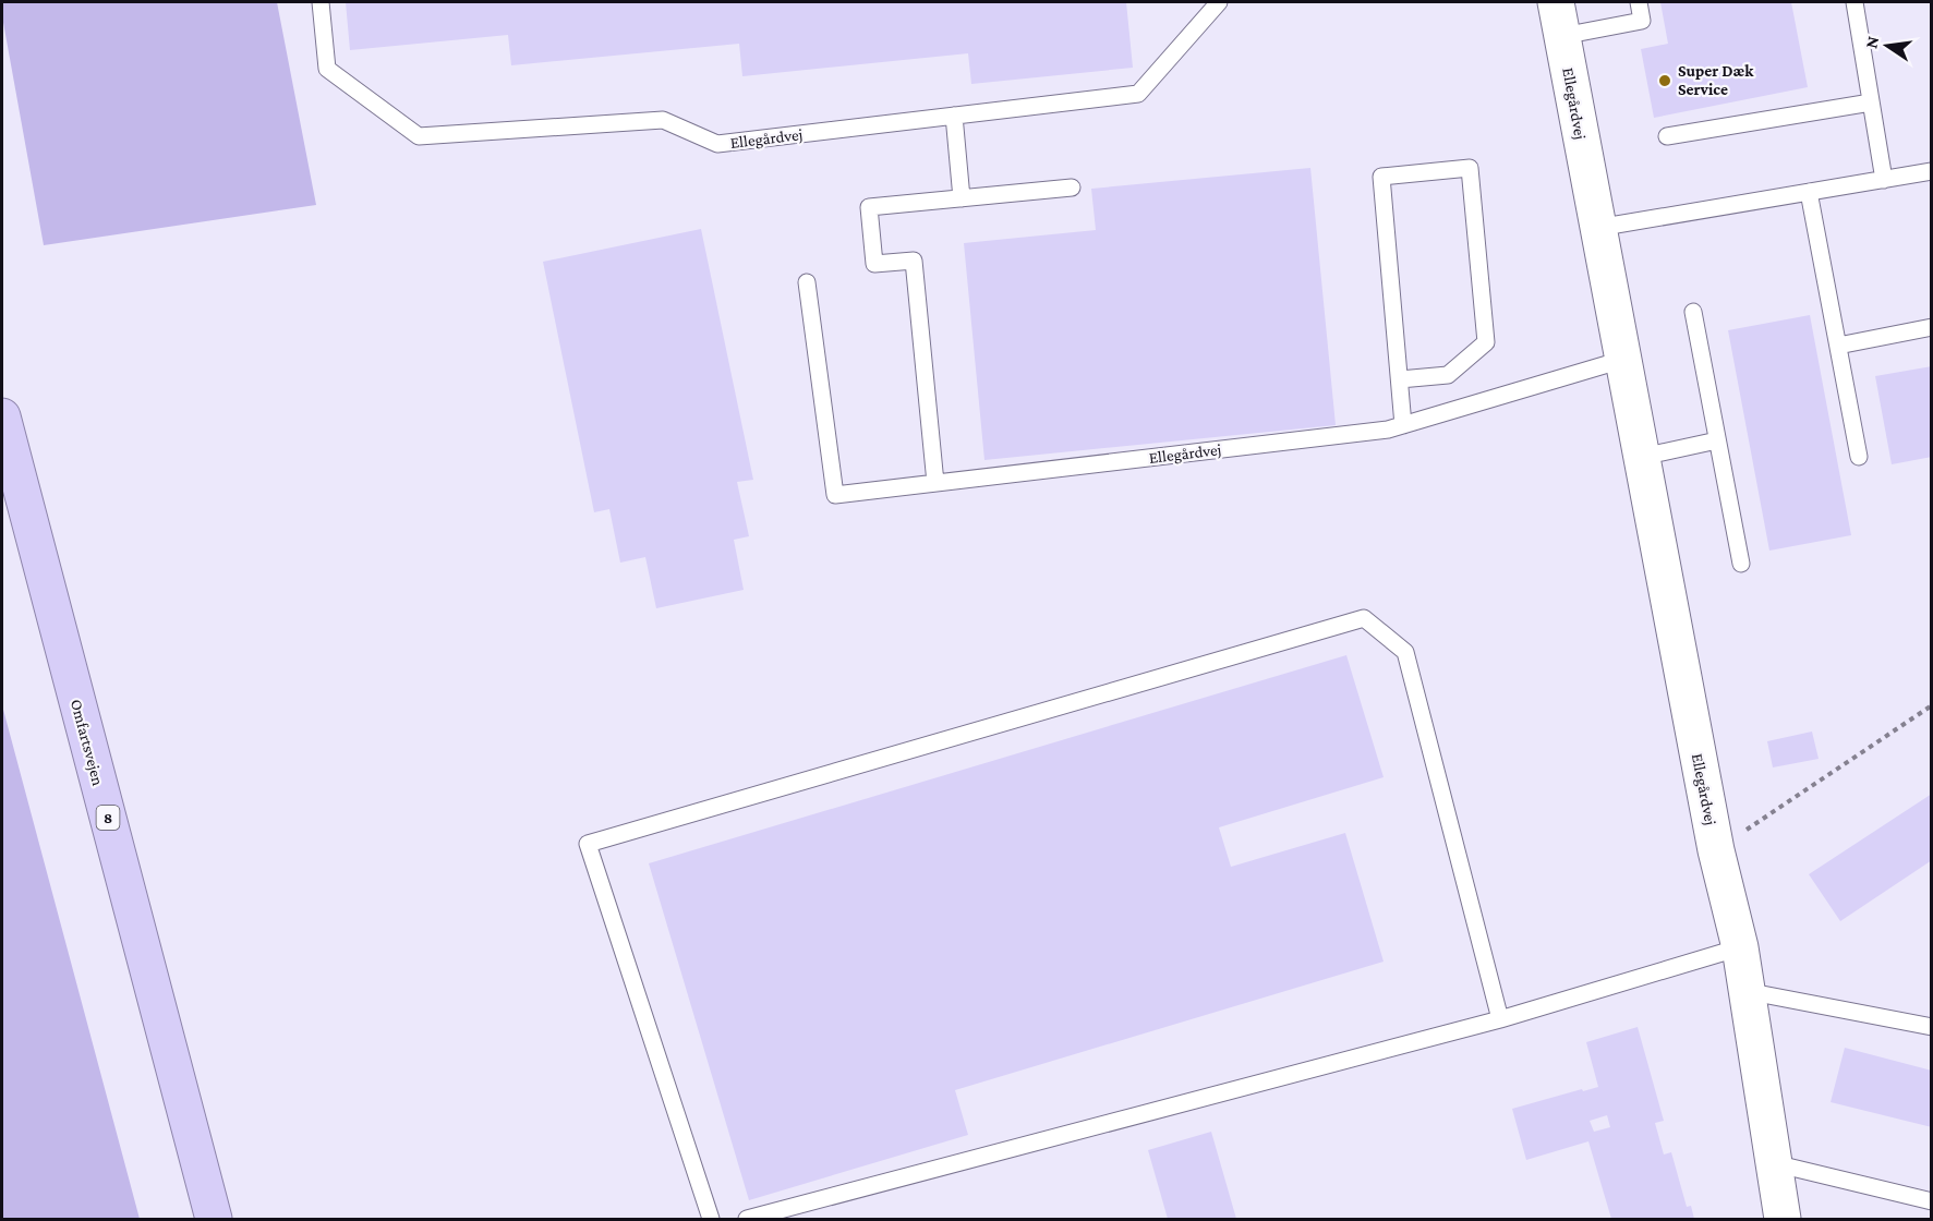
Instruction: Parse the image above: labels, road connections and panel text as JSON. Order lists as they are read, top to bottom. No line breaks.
{"streets":{"highway":["Omfartsvejen","8"],"street":["Ellegårdvej"]},"places":["Super Dæk Service"],"north":"left"}
